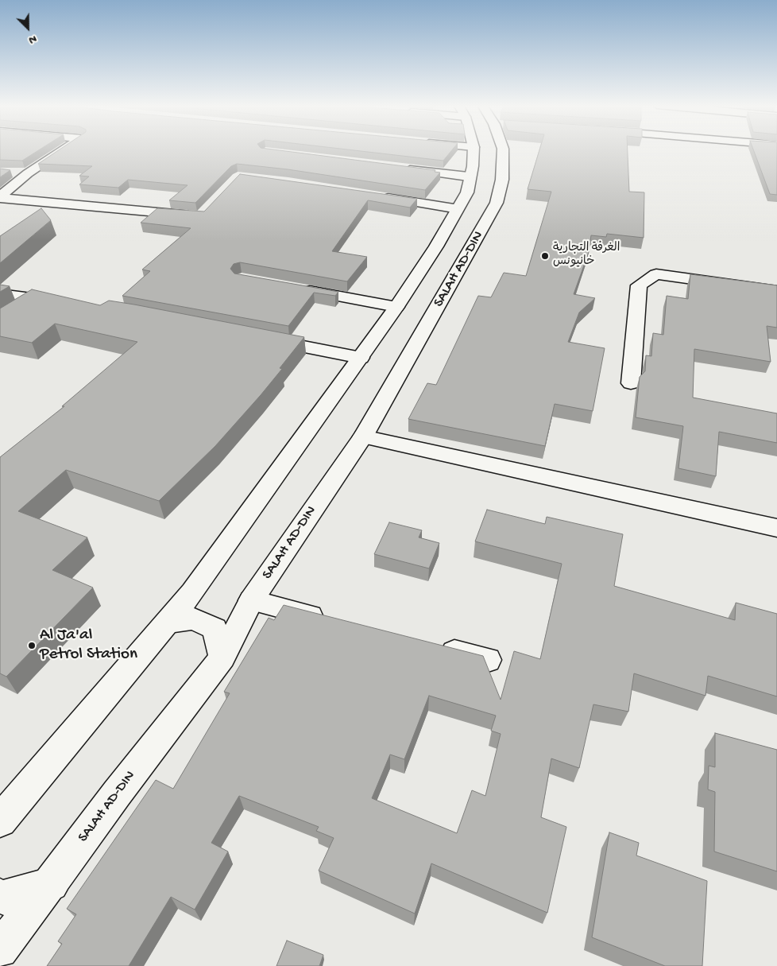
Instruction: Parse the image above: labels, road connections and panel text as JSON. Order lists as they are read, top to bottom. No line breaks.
{"streets":{"main road":["SALAH AD-DIN"]},"places":["الغرفة التجارية خانيونس","Al Ja'al Petrol Station"],"north":"bottom right"}
